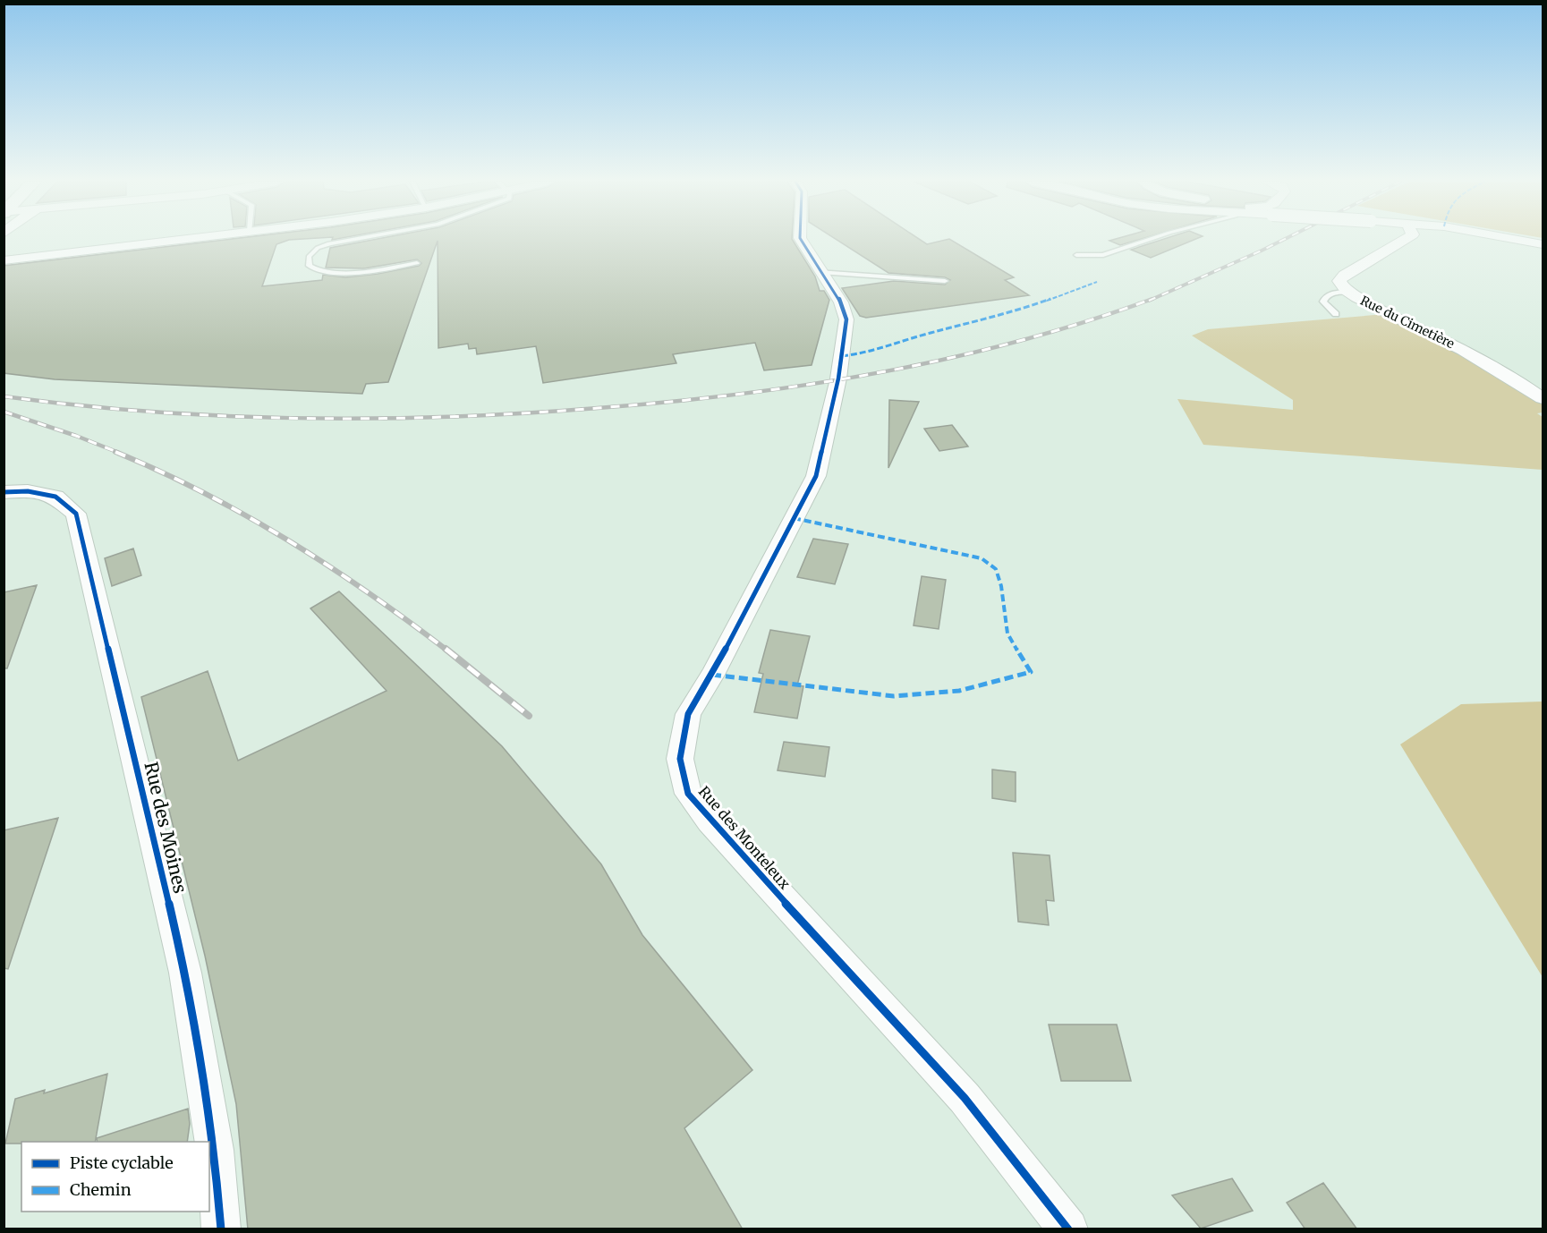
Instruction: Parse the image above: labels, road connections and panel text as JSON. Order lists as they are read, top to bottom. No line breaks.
{"streets":{"street":["Rue du Cimetière","Rue des Moines","Rue des Monteleux"]},"legend":["Piste cyclable","Chemin"]}
